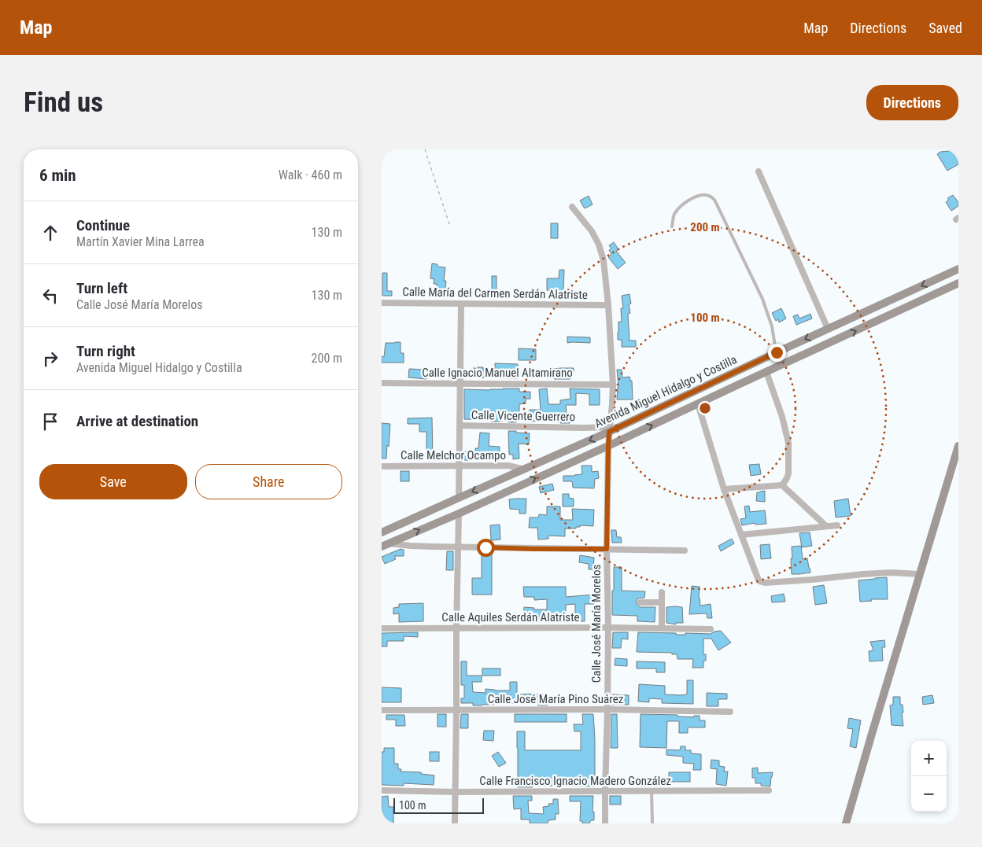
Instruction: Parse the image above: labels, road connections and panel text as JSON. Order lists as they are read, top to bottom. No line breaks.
{"streets":{"main road":["Avenida Miguel Hidalgo y Costilla"],"street":["Calle María del Carmen Serdán Alatriste","Calle Ignacio Manuel Altamirano","Calle Vicente Guerrero","Calle Melchor Ocampo","Calle Aquiles Serdán Alatriste","Calle José María Morelos","Calle José María Pino Suárez","Calle Francisco Ignacio Madero González"]},"crossings":[["Calle María del Carmen Serdán Alatriste","Calle José María Morelos"],["Calle Ignacio Manuel Altamirano","Calle José María Morelos"],["Avenida Miguel Hidalgo y Costilla","Calle Vicente Guerrero"],["Avenida Miguel Hidalgo y Costilla","Calle Melchor Ocampo"],["Avenida Miguel Hidalgo y Costilla","Calle José María Morelos"],["Calle Vicente Guerrero","Calle José María Morelos"],["Calle Aquiles Serdán Alatriste","Calle José María Morelos"],["Calle José María Morelos","Calle José María Pino Suárez"],["Calle José María Morelos","Calle Francisco Ignacio Madero González"]],"scale_bar":"100 m","page":{"header":"Map","nav":["Map","Directions","Saved"],"buttons":["Directions",["Save","Share"]],"title":"Find us","heading":["6 min","Walk · 460 m"],"list":[["Continue","Martín Xavier Mina Larrea","130 m"],["Turn left","Calle José María Morelos","130 m"],["Turn right","Avenida Miguel Hidalgo y Costilla","200 m"],"Arrive at destination"],"map_buttons":["+","−"],"scale":"100 m"},"rings":["200 m","100 m"]}
